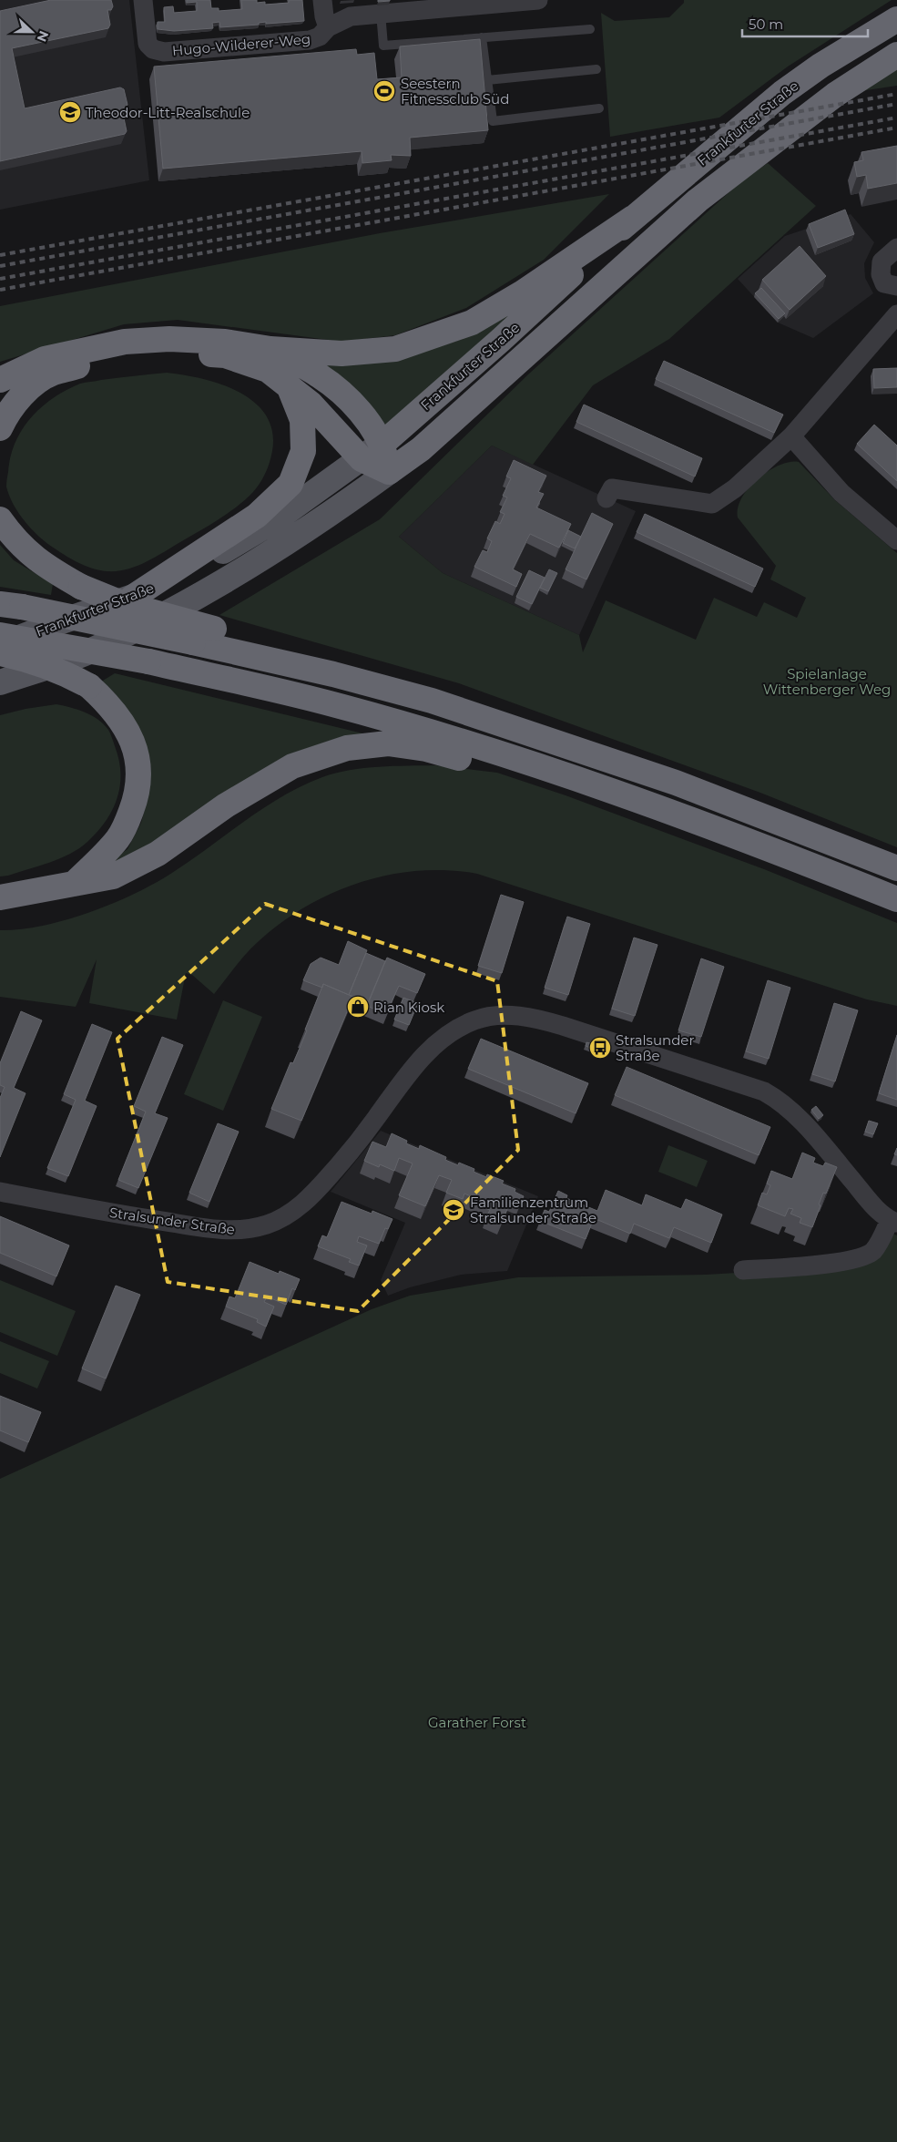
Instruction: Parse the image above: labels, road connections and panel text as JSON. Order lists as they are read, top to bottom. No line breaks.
{"streets":{"highway":["Frankfurter Straße"],"street":["Hugo-Wilderer-Weg","Stralsunder Straße"]},"parks":["Spielanlage Wittenberger Weg","Garather Forst"],"places":{"sports":["Seestern Fitnessclub Süd"],"school or university":["Theodor-Litt-Realschule","Familienzentrum Stralsunder Straße"],"shop":["Rian Kiosk"],"bus stop":["Stralsunder Straße"]},"scale_bar":"50 m","north":"right"}
